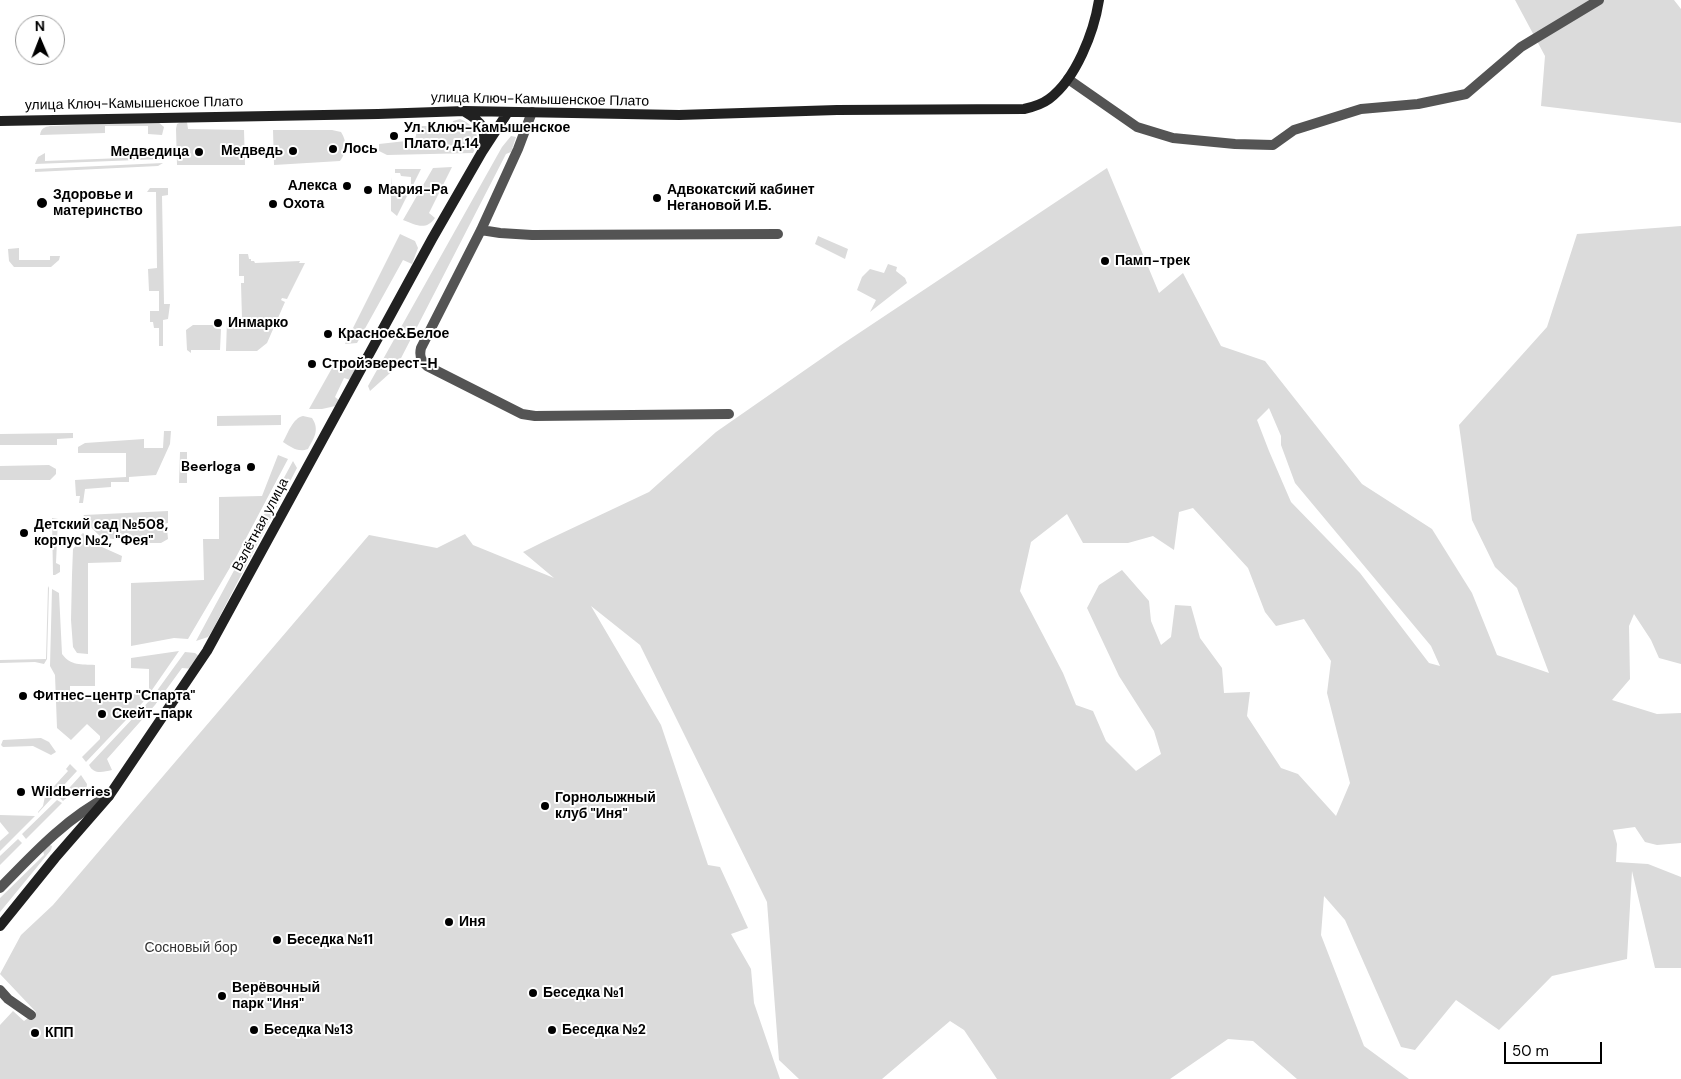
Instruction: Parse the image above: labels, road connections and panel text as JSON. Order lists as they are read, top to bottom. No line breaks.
{"streets":{"main road":["улица Ключ-Камышенское Плато","Взлётная улица"]},"crossings":[["улица Ключ-Камышенское Плато","Взлётная улица"]],"parks":["Сосновый бор"],"places":["Ул. Ключ-Камышенское Плато, д.14","Лось","Медведь","Медведица","Алекса","Мария-Ра","Адвокатский кабинет Негановой И.Б.","Здоровье и материнство","Охота","Памп-трек","Инмарко","Красное&Белое","Стройэверест-Н","Beerloga","Детский сад №508, корпус №2, \"Фея\"","Фитнес-центр \"Спарта\"","Скейт-парк","Wildberries","Горнолыжный клуб \"Иня\"","Иня","Беседка №11","Беседка №1","Верёвочный парк \"Иня\"","Беседка №13","Беседка №2","КПП"],"scale_bar":"50 m","north":"top"}
